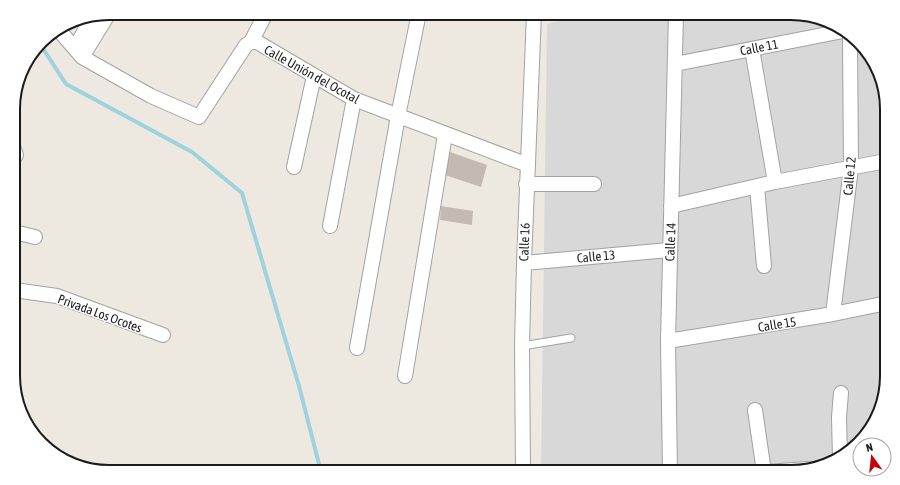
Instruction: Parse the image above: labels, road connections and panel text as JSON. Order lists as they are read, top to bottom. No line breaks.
{"streets":{"street":["Calle 11","Calle Unión del Ocotal","Calle 12","Calle 16","Calle 14","Calle 13","Privada Los Ocotes","Calle 15"]},"crossings":[["Calle 11","Calle 14"],["Calle Unión del Ocotal","Calle 16"],["Calle 12","Calle 15"],["Calle 16","Calle 13"],["Calle 14","Calle 13"],["Calle 14","Calle 15"]],"north":"top"}
